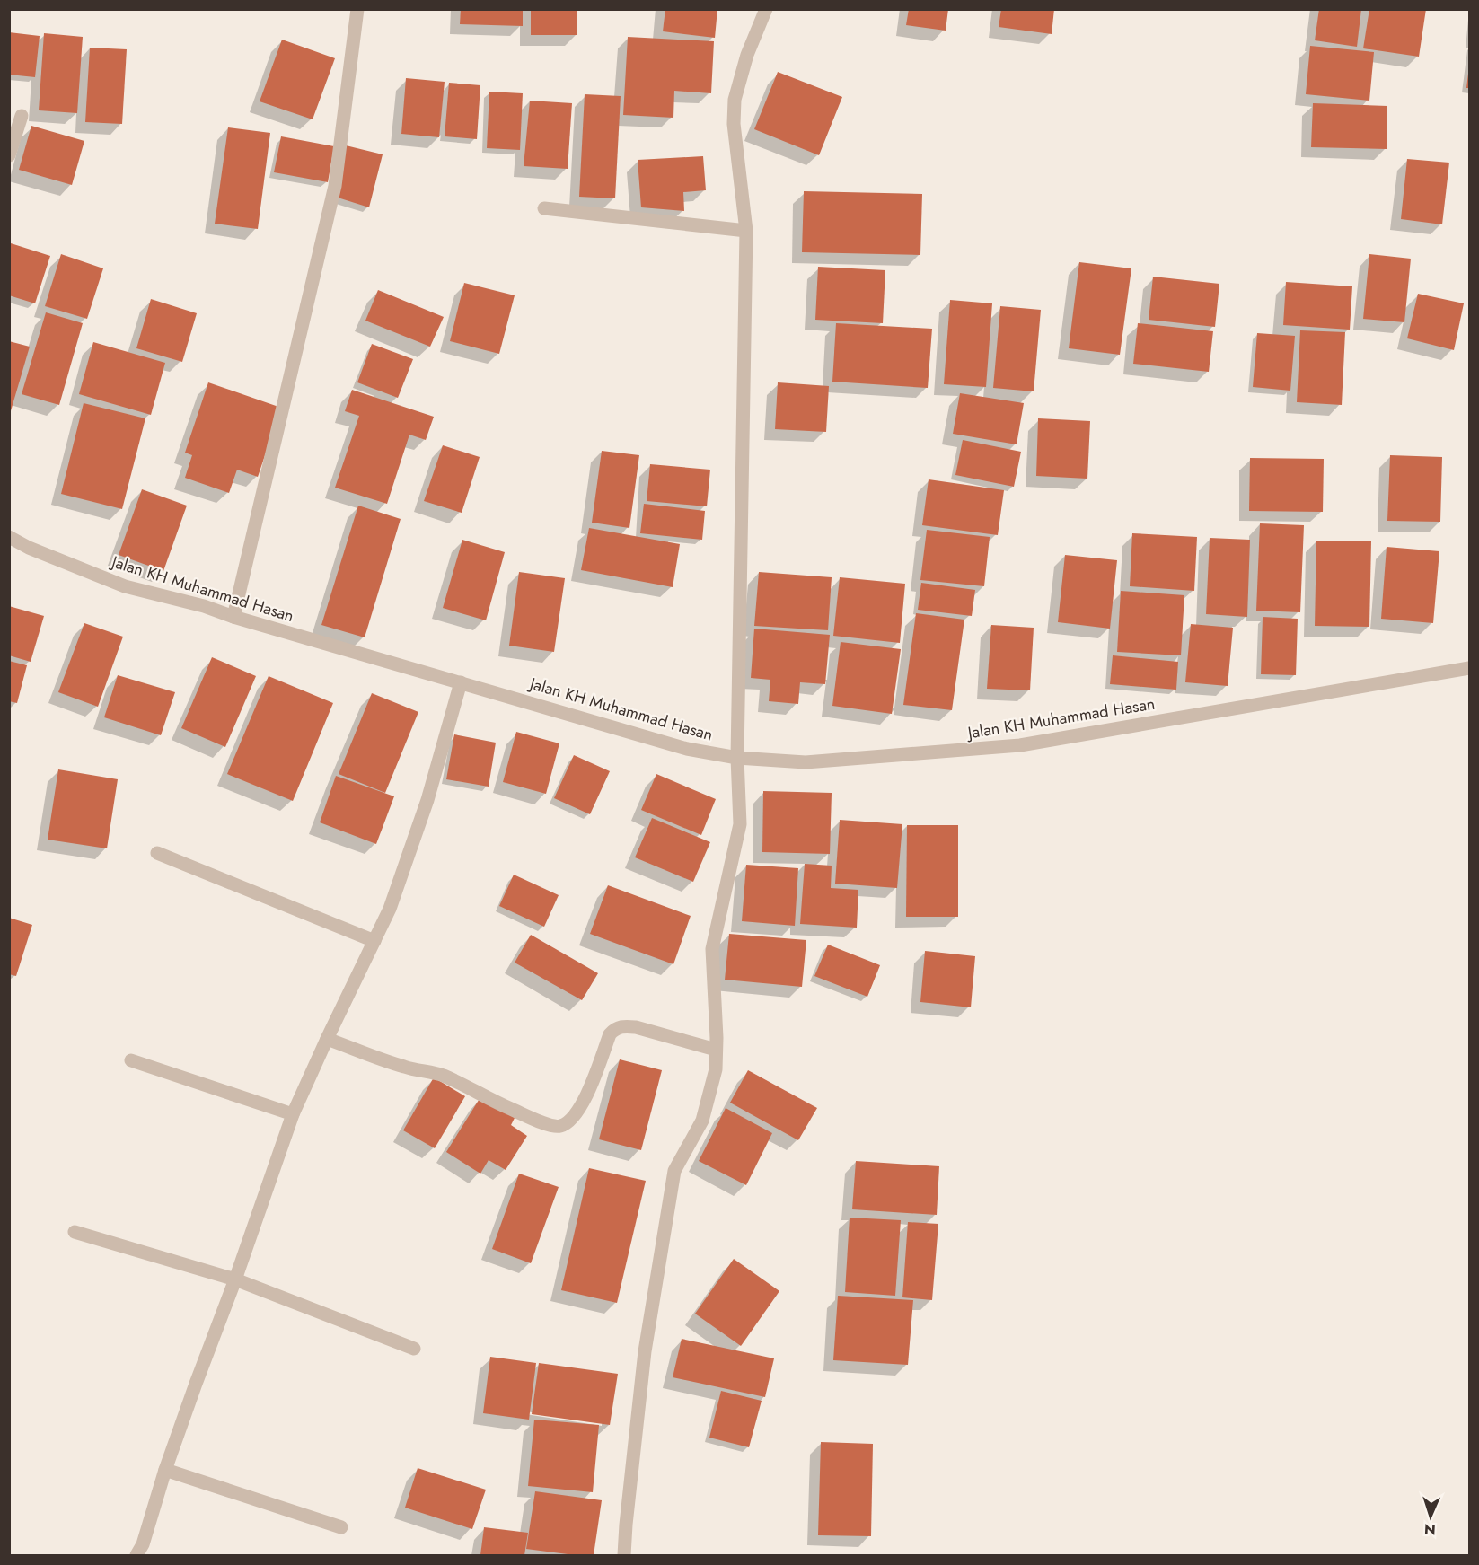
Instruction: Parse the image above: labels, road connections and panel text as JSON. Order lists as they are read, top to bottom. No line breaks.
{"streets":{"street":["Jalan KH Muhammad Hasan"]},"north":"bottom"}
